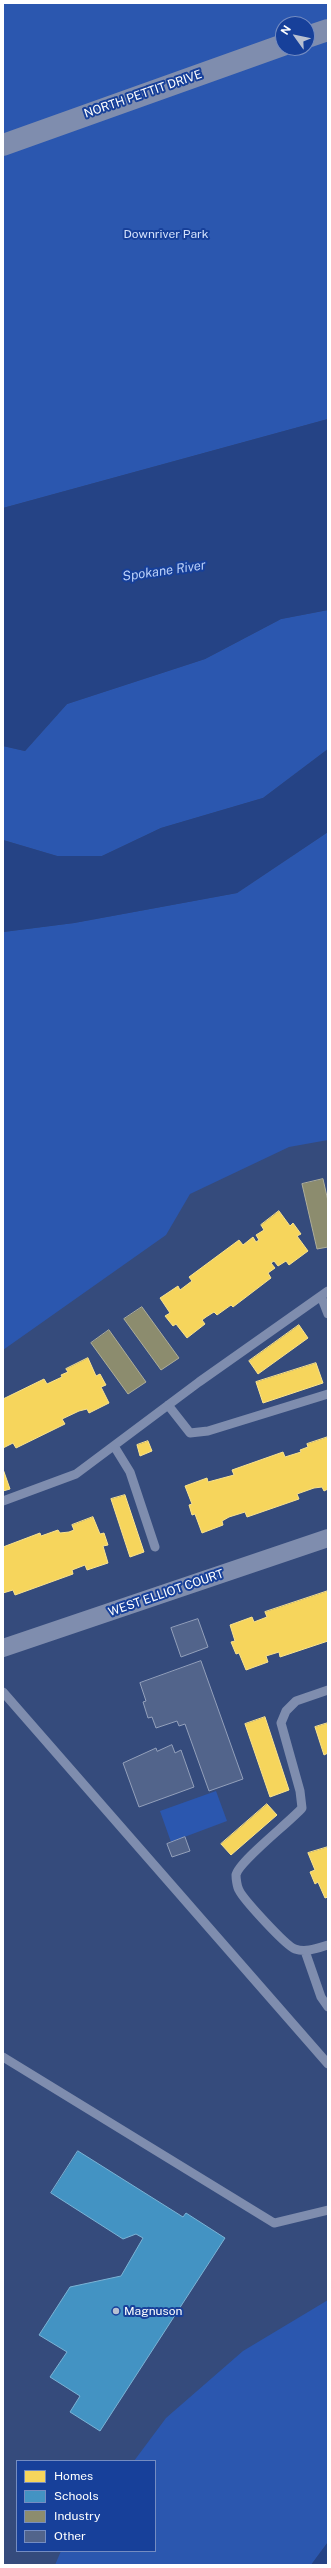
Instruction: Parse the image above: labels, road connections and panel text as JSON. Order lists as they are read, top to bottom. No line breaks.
{"streets":{"street":["NORTH PETTIT DRIVE","WEST ELLIOT COURT"]},"water":["Spokane River"],"parks":["Downriver Park"],"places":["Magnuson"],"legend":["Homes","Schools","Industry","Other"],"north":"top left"}
